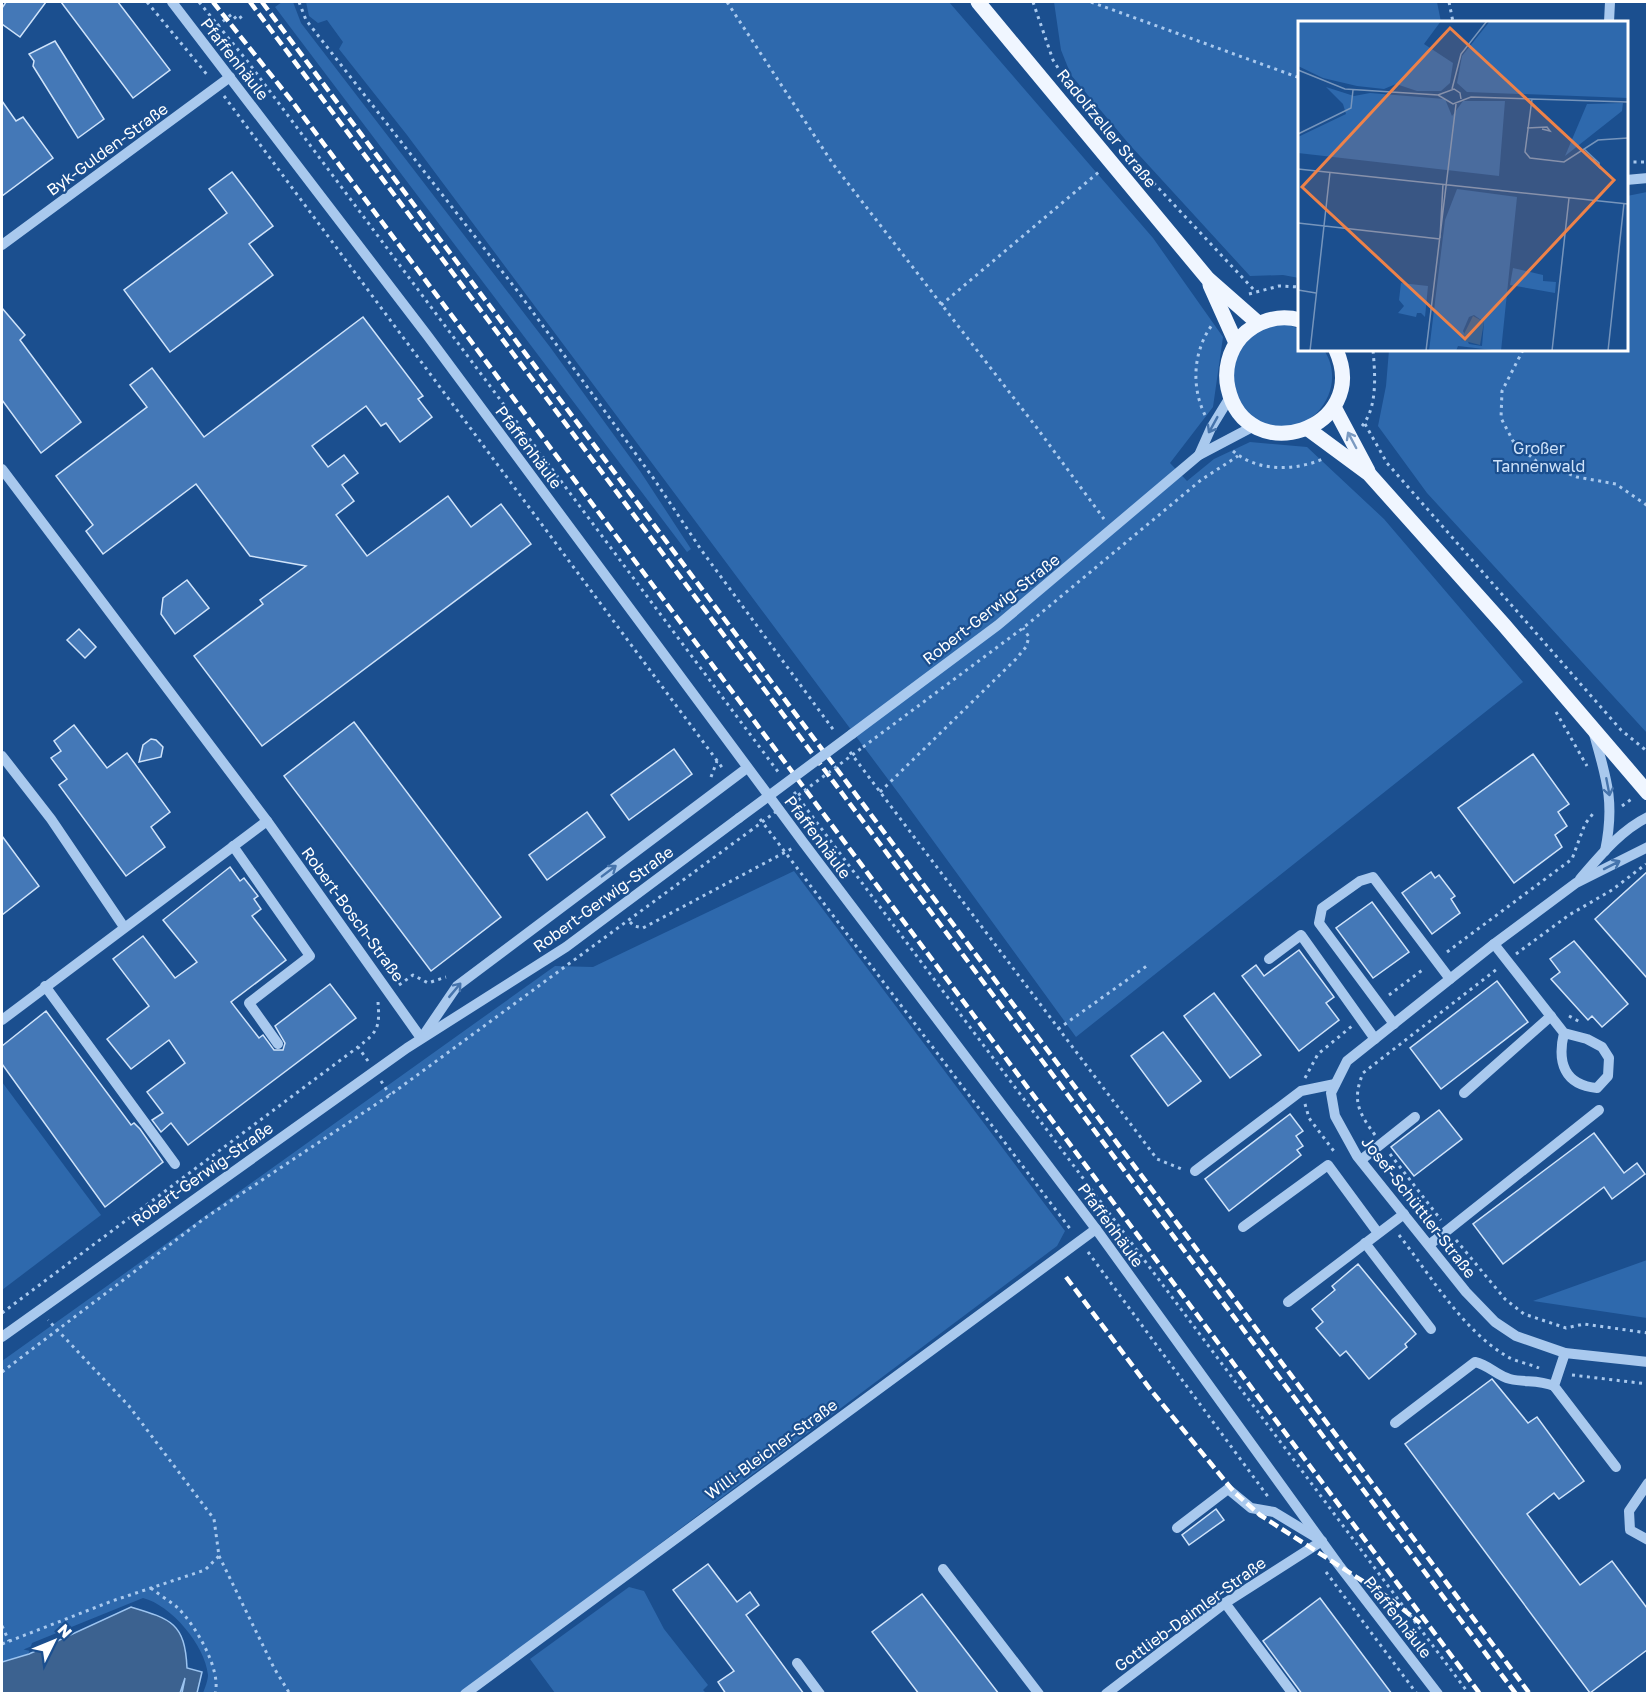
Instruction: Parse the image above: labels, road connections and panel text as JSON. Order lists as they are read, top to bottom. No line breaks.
{"streets":{"main road":["Radolfzeller Straße"],"street":["Pfaffenhäule","Byk-Gulden-Straße","Robert-Gerwig-Straße","Robert-Bosch-Straße","Josef-Schüttler-Straße","Willi-Bleicher-Straße","Gottlieb-Daimler-Straße"]},"crossings":[["Pfaffenhäule","Byk-Gulden-Straße"],["Pfaffenhäule","Willi-Bleicher-Straße"],["Pfaffenhäule","Gottlieb-Daimler-Straße"],["Robert-Gerwig-Straße","Robert-Bosch-Straße"]],"parks":["Großer Tannenwald"],"north":"top right"}
